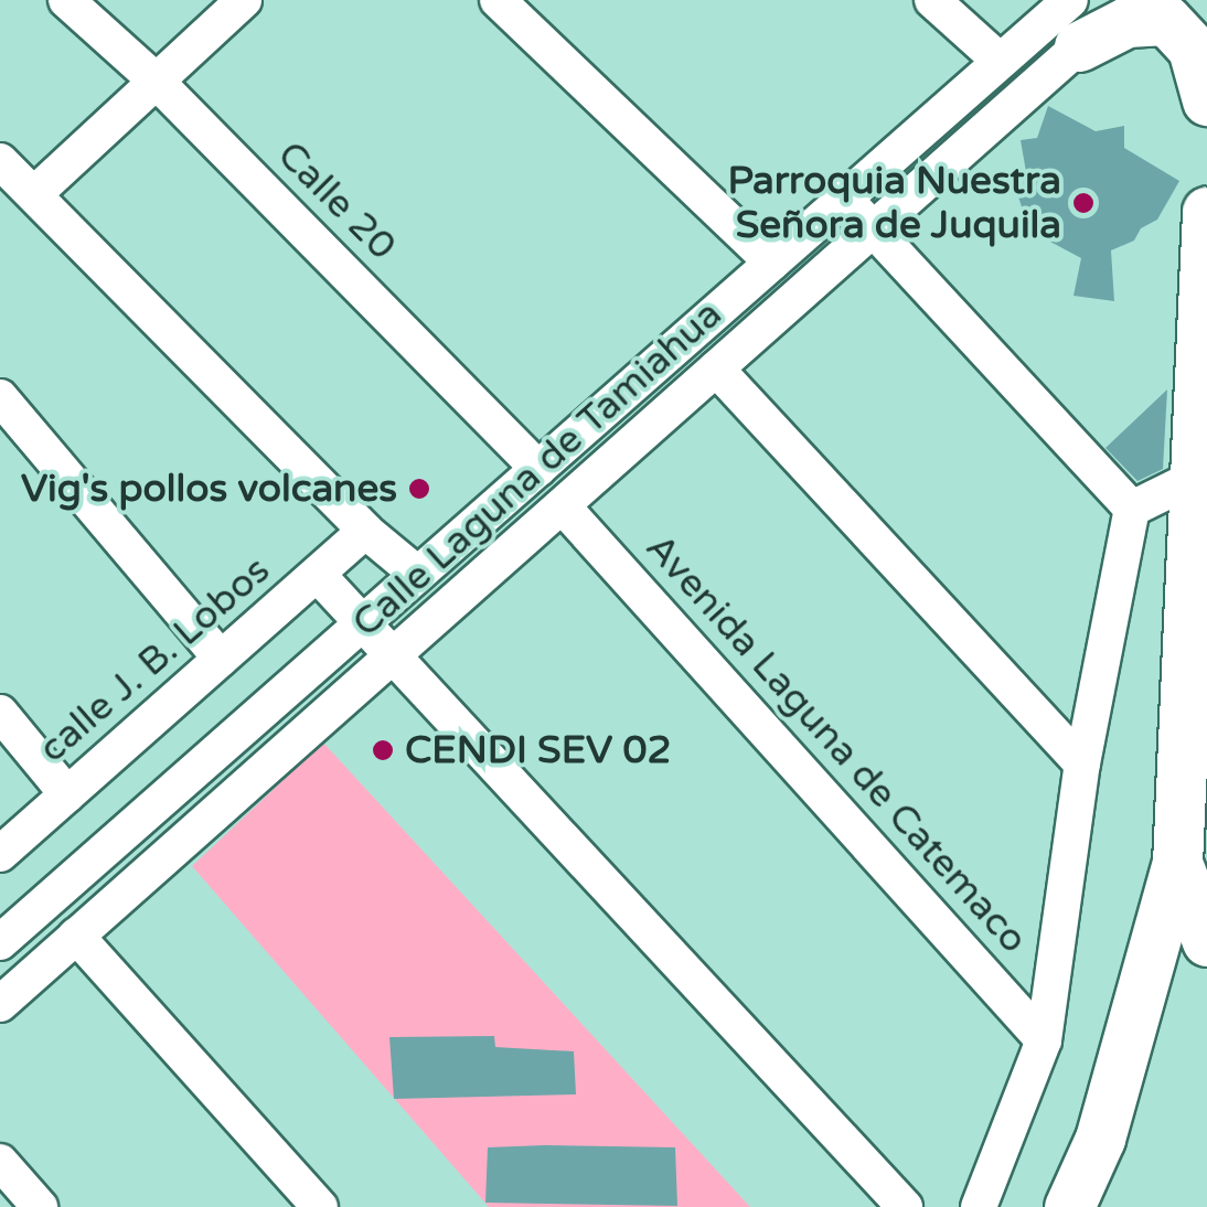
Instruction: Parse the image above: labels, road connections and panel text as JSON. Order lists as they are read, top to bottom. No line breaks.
{"streets":{"street":["Calle 20","Calle Laguna de Tamiahua","calle J. B. Lobos","Avenida Laguna de Catemaco"]},"crossings":[["Calle 20","Calle Laguna de Tamiahua"],["Calle Laguna de Tamiahua","Avenida Laguna de Catemaco"]],"places":["Parroquia Nuestra Señora de Juquila","Vig's pollos volcanes","CENDI SEV 02"]}
